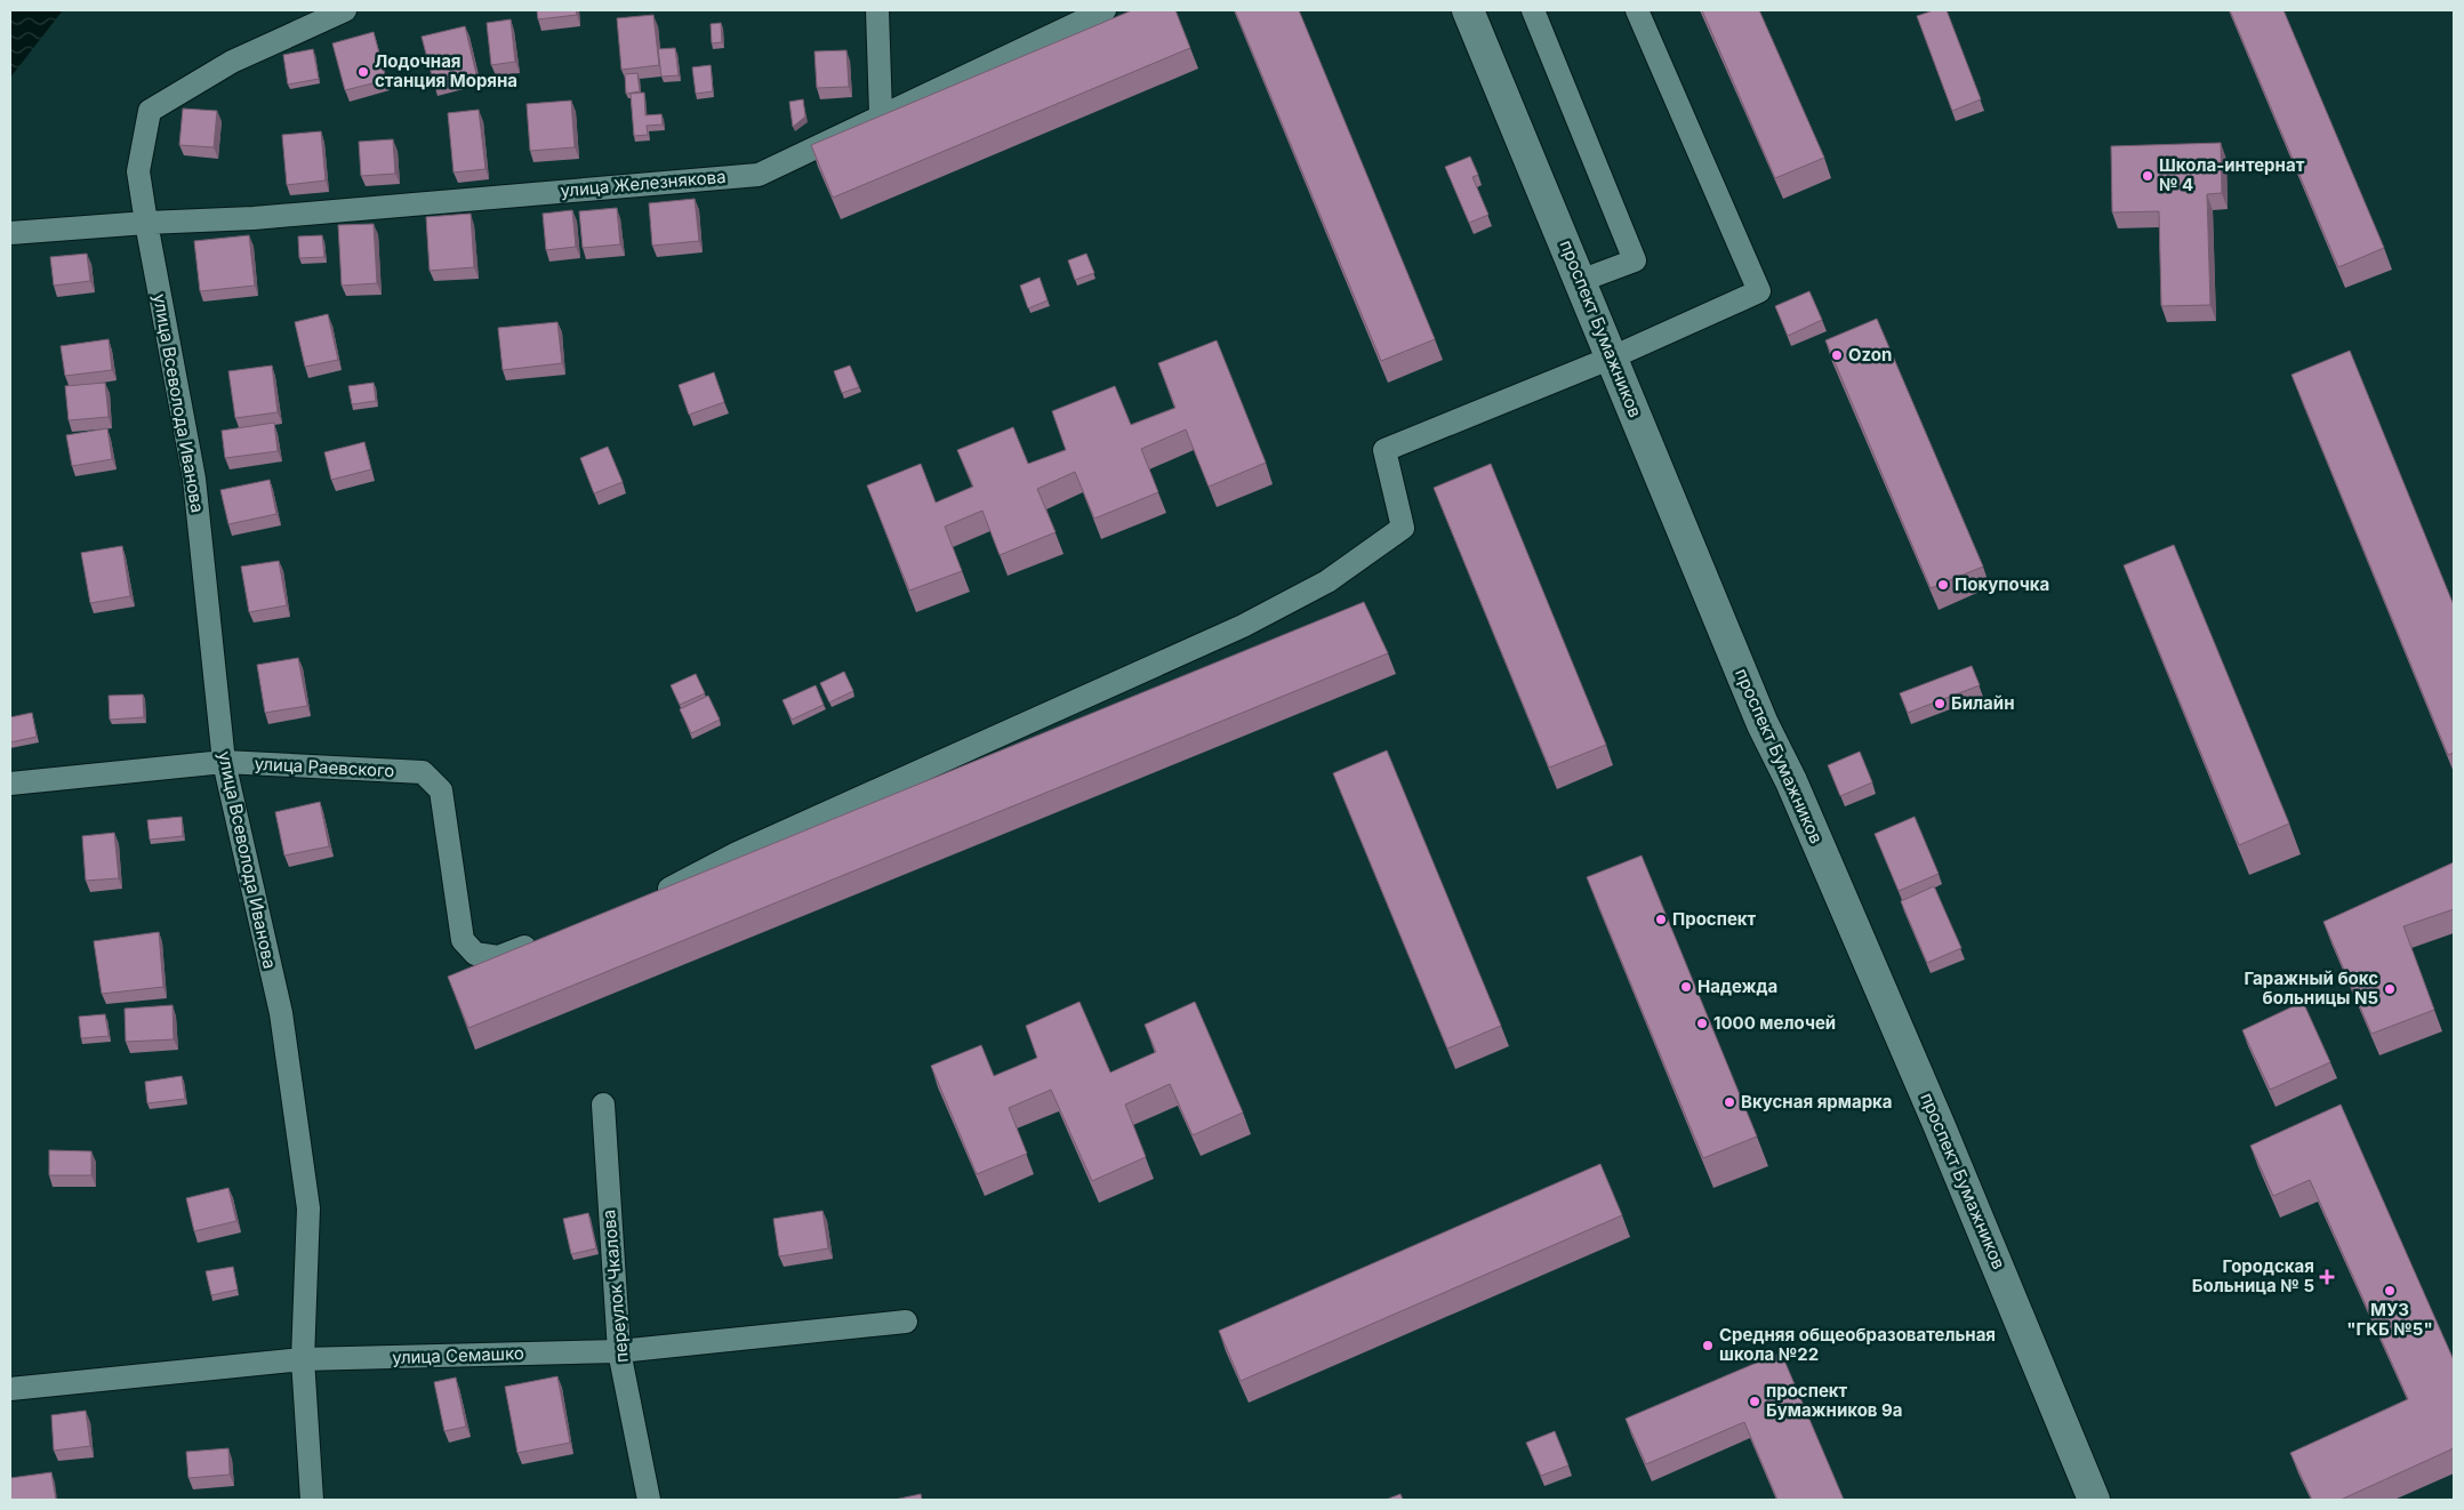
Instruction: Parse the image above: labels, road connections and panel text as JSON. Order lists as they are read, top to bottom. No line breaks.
{"streets":{"street":["улица Железнякова","проспект Бумажников","улица Всеволода Иванова","улица Раевского","переулок Чкалова","улица Семашко"]},"crossings":[["улица Железнякова","улица Всеволода Иванова"],["улица Всеволода Иванова","улица Раевского"],["улица Всеволода Иванова","улица Семашко"],["переулок Чкалова","улица Семашко"]],"places":{"other":["Лодочная станция Моряна","Школа-интернат № 4","Ozon","Покупочка","Билайн","Проспект","Надежда","Гаражный бокс больницы N5","1000 мелочей","Вкусная ярмарка","МУЗ \"ГКБ №5\"","Средняя общеобразовательная школа №22","проспект Бумажников 9а"],"health":["Городская Больница № 5"]}}
